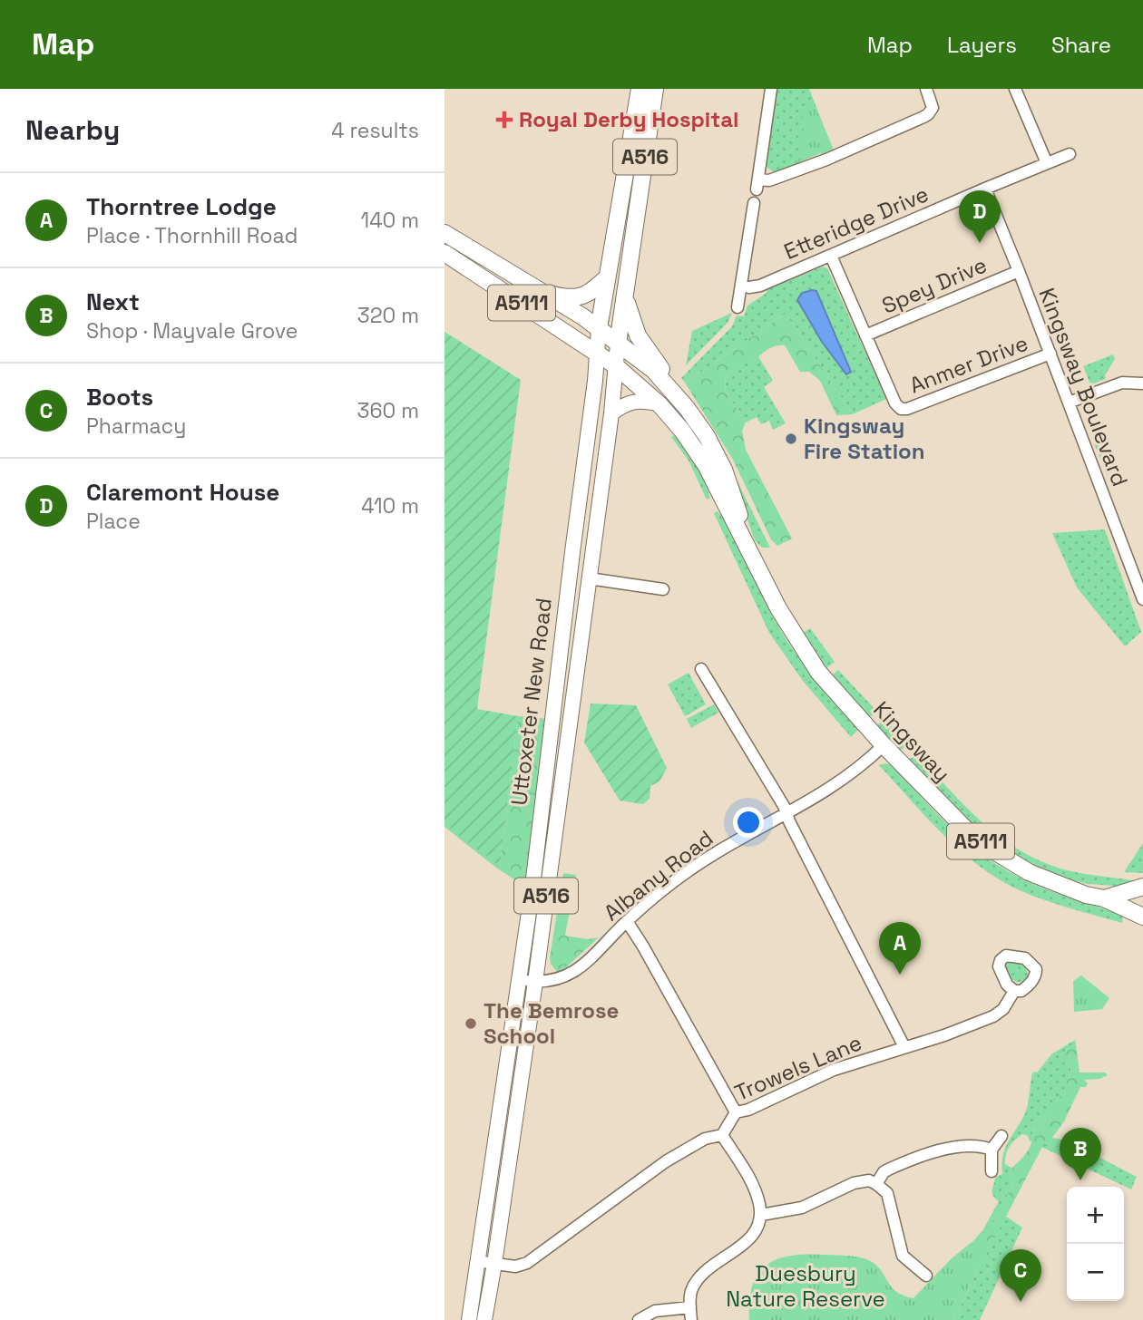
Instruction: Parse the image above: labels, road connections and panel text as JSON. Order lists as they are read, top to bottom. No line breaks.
{"streets":{"highway":["A516","A5111","Uttoxeter New Road","Kingsway"],"street":["Etteridge Drive","Spey Drive","Anmer Drive","Kingsway Boulevard","Albany Road","Trowels Lane"]},"crossings":[["Etteridge Drive","Kingsway Boulevard"],["Spey Drive","Anmer Drive"],["Spey Drive","Kingsway Boulevard"],["A5111","Uttoxeter New Road"],["A5111","Kingsway"],["Anmer Drive","Kingsway Boulevard"],["Uttoxeter New Road","Kingsway"],["Uttoxeter New Road","Albany Road"],["Kingsway","Albany Road"]],"parks":["Duesbury Nature Reserve"],"places":{"health":["Royal Derby Hospital"],"other":["Kingsway Fire Station","The Bemrose School"]},"page":{"header":"Map","nav":["Map","Layers","Share"],"heading":["Nearby","4 results"],"list":[{"mark":"A","name":"Thorntree Lodge","note":"Place · Thornhill Road","value":"140 m"},{"mark":"B","name":"Next","note":"Shop · Mayvale Grove","value":"320 m"},{"mark":"C","name":"Boots","note":"Pharmacy","value":"360 m"},{"mark":"D","name":"Claremont House","note":"Place","value":"410 m"}],"pins":["D","A","B","C"],"map_buttons":["+","−"]}}
